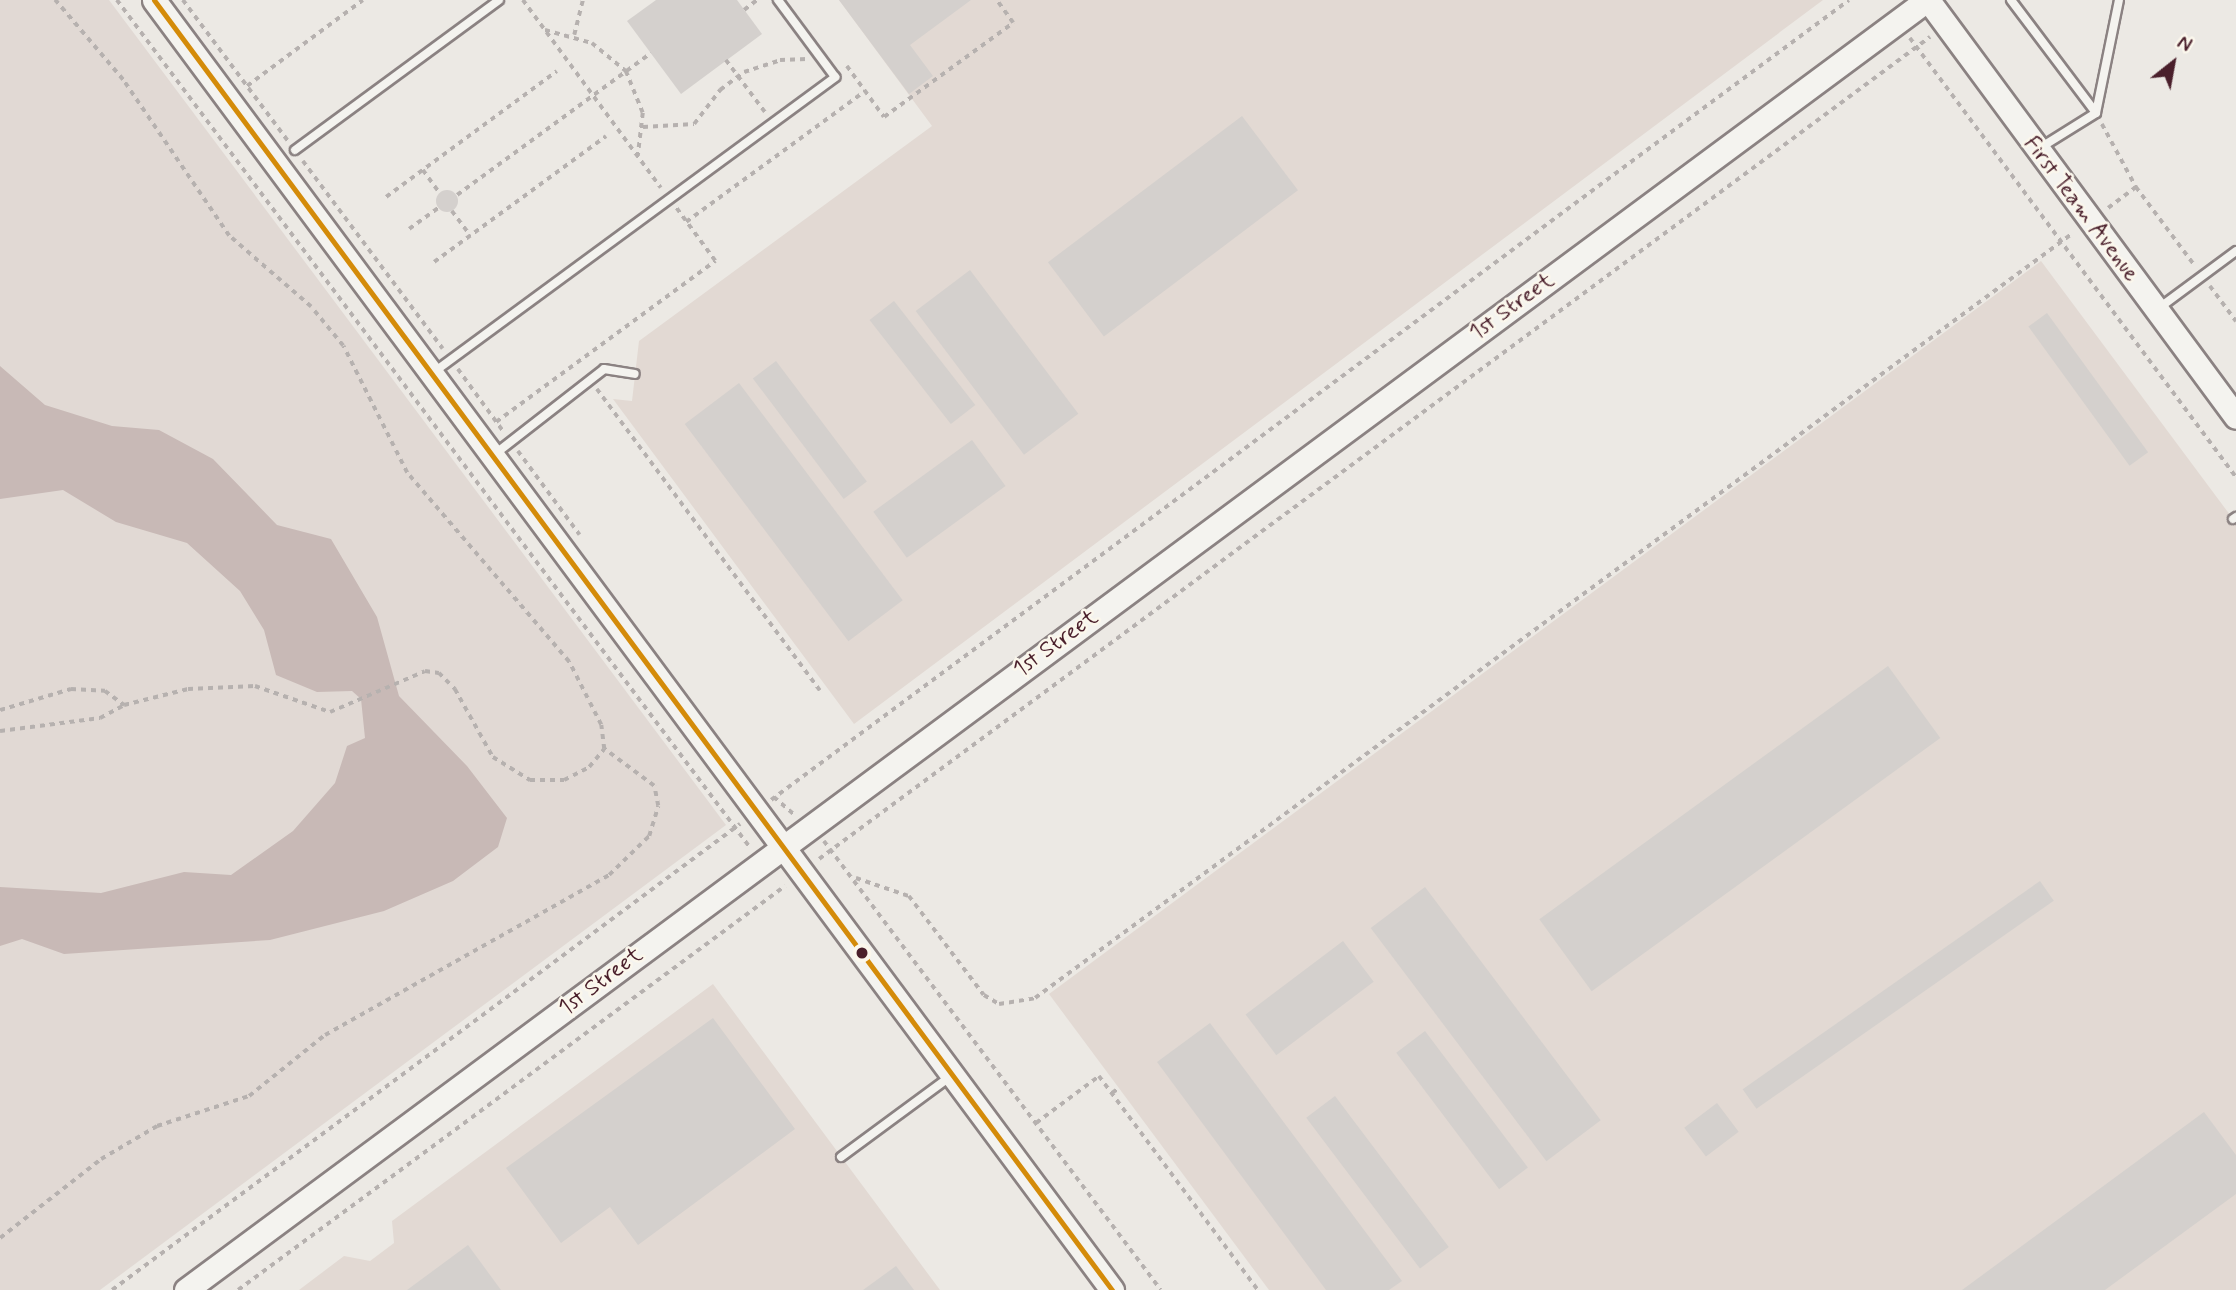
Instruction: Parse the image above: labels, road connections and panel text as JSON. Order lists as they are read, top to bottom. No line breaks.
{"streets":{"main road":["First Team Avenue","1st Street"]},"crossings":[["First Team Avenue","1st Street"]],"north":"top right"}
